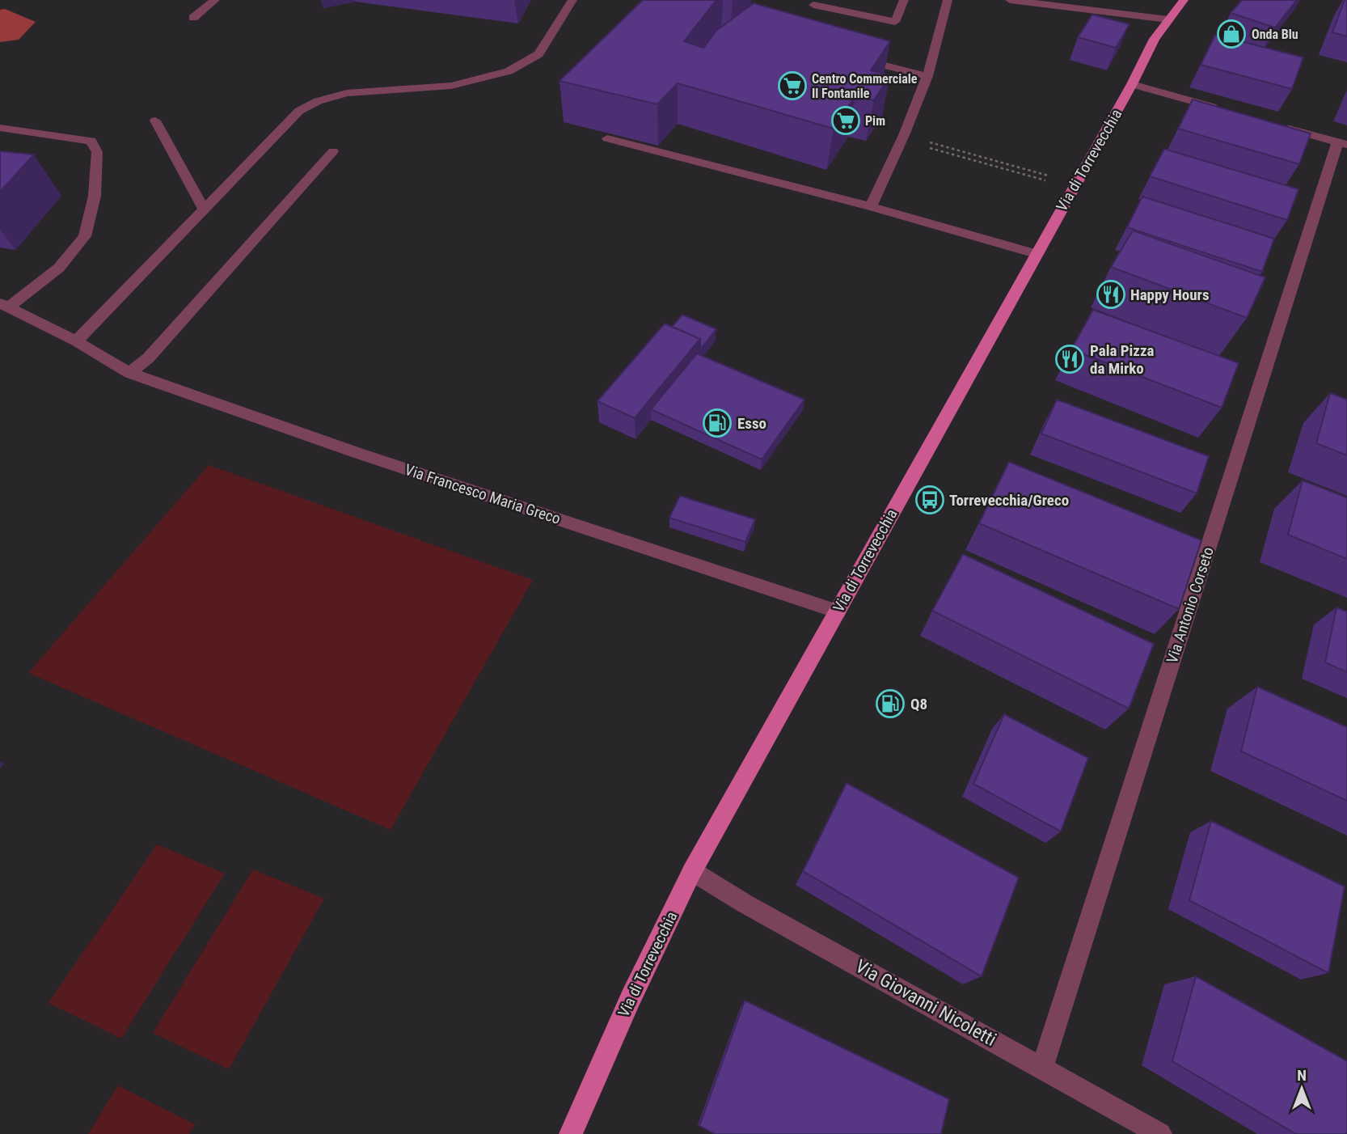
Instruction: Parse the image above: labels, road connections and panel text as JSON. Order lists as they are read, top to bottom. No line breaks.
{"streets":{"main road":["Via di Torrevecchia"],"street":["Via Francesco Maria Greco","Via Antonio Corseto","Via Giovanni Nicoletti"]},"crossings":[["Via di Torrevecchia","Via Francesco Maria Greco"],["Via di Torrevecchia","Via Giovanni Nicoletti"],["Via Antonio Corseto","Via Giovanni Nicoletti"]],"places":{"shop":["Onda Blu"],"supermarket":["Centro Commerciale Il Fontanile","Pim"],"restaurant":["Happy Hours","Pala Pizza da Mirko"],"fuel station":["Esso","Q8"],"bus stop":["Torrevecchia/Greco"]},"north":"top"}
